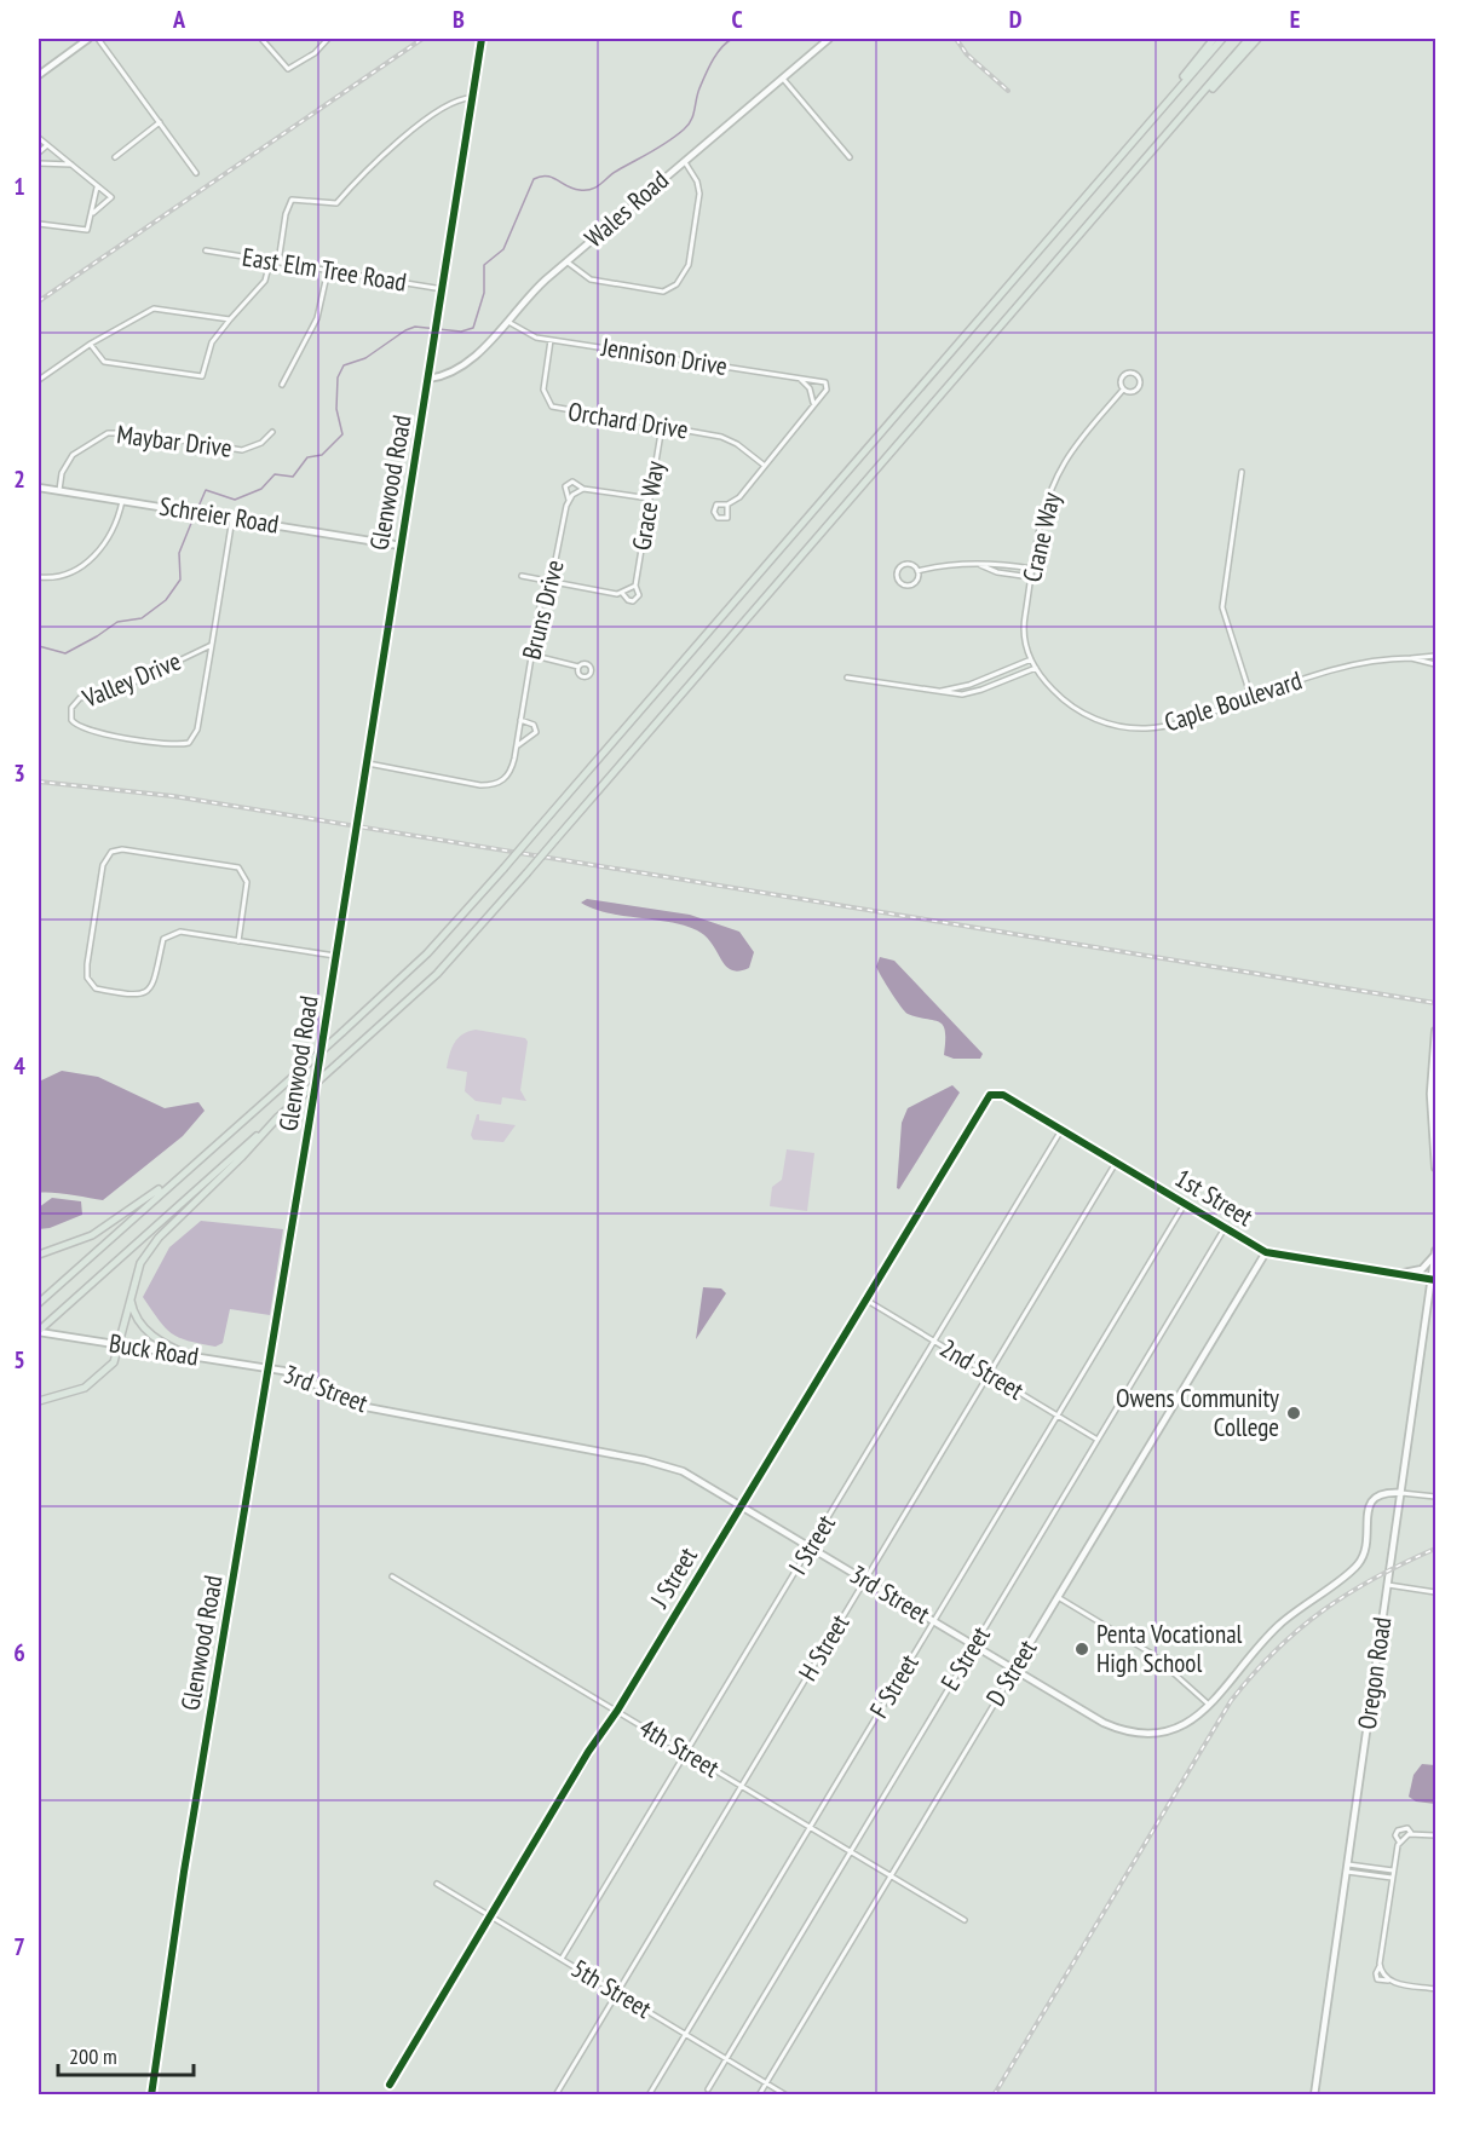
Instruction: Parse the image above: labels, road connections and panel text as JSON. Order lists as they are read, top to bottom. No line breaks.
{"streets":{"street":["Wales Road","East Elm Tree Road","Jennison Drive","Orchard Drive","Maybar Drive","Glenwood Road","Grace Way","Schreier Road","Crane Way","Bruns Drive","Valley Drive","Caple Boulevard","1st Street","Buck Road","2nd Street","3rd Street","I Street","J Street","H Street","E Street","D Street","Oregon Road","F Street","4th Street","5th Street"]},"crossings":[["Wales Road","Jennison Drive"],["Wales Road","Glenwood Road"],["East Elm Tree Road","Glenwood Road"],["Jennison Drive","Orchard Drive"],["Orchard Drive","Grace Way"],["Maybar Drive","Schreier Road"],["Glenwood Road","Schreier Road"],["Glenwood Road","Bruns Drive"],["Glenwood Road","Buck Road"],["Glenwood Road","3rd Street"],["Schreier Road","Valley Drive"],["Crane Way","Caple Boulevard"],["1st Street","I Street"],["1st Street","J Street"],["1st Street","H Street"],["1st Street","E Street"],["1st Street","D Street"],["1st Street","Oregon Road"],["1st Street","F Street"],["Buck Road","3rd Street"],["2nd Street","I Street"],["2nd Street","J Street"],["2nd Street","H Street"],["2nd Street","E Street"],["2nd Street","F Street"],["3rd Street","I Street"],["3rd Street","J Street"],["3rd Street","H Street"],["3rd Street","E Street"],["3rd Street","D Street"],["3rd Street","Oregon Road"],["3rd Street","F Street"],["I Street","4th Street"],["I Street","5th Street"],["J Street","4th Street"],["J Street","5th Street"],["H Street","4th Street"],["H Street","5th Street"],["E Street","4th Street"],["E Street","5th Street"],["D Street","4th Street"],["D Street","5th Street"],["F Street","4th Street"],["F Street","5th Street"]],"places":["Owens Community College","Penta Vocational High School"],"scale_bar":"200 m","grid":{"columns":["A","B","C","D","E"],"rows":["1","2","3","4","5","6","7"]}}
